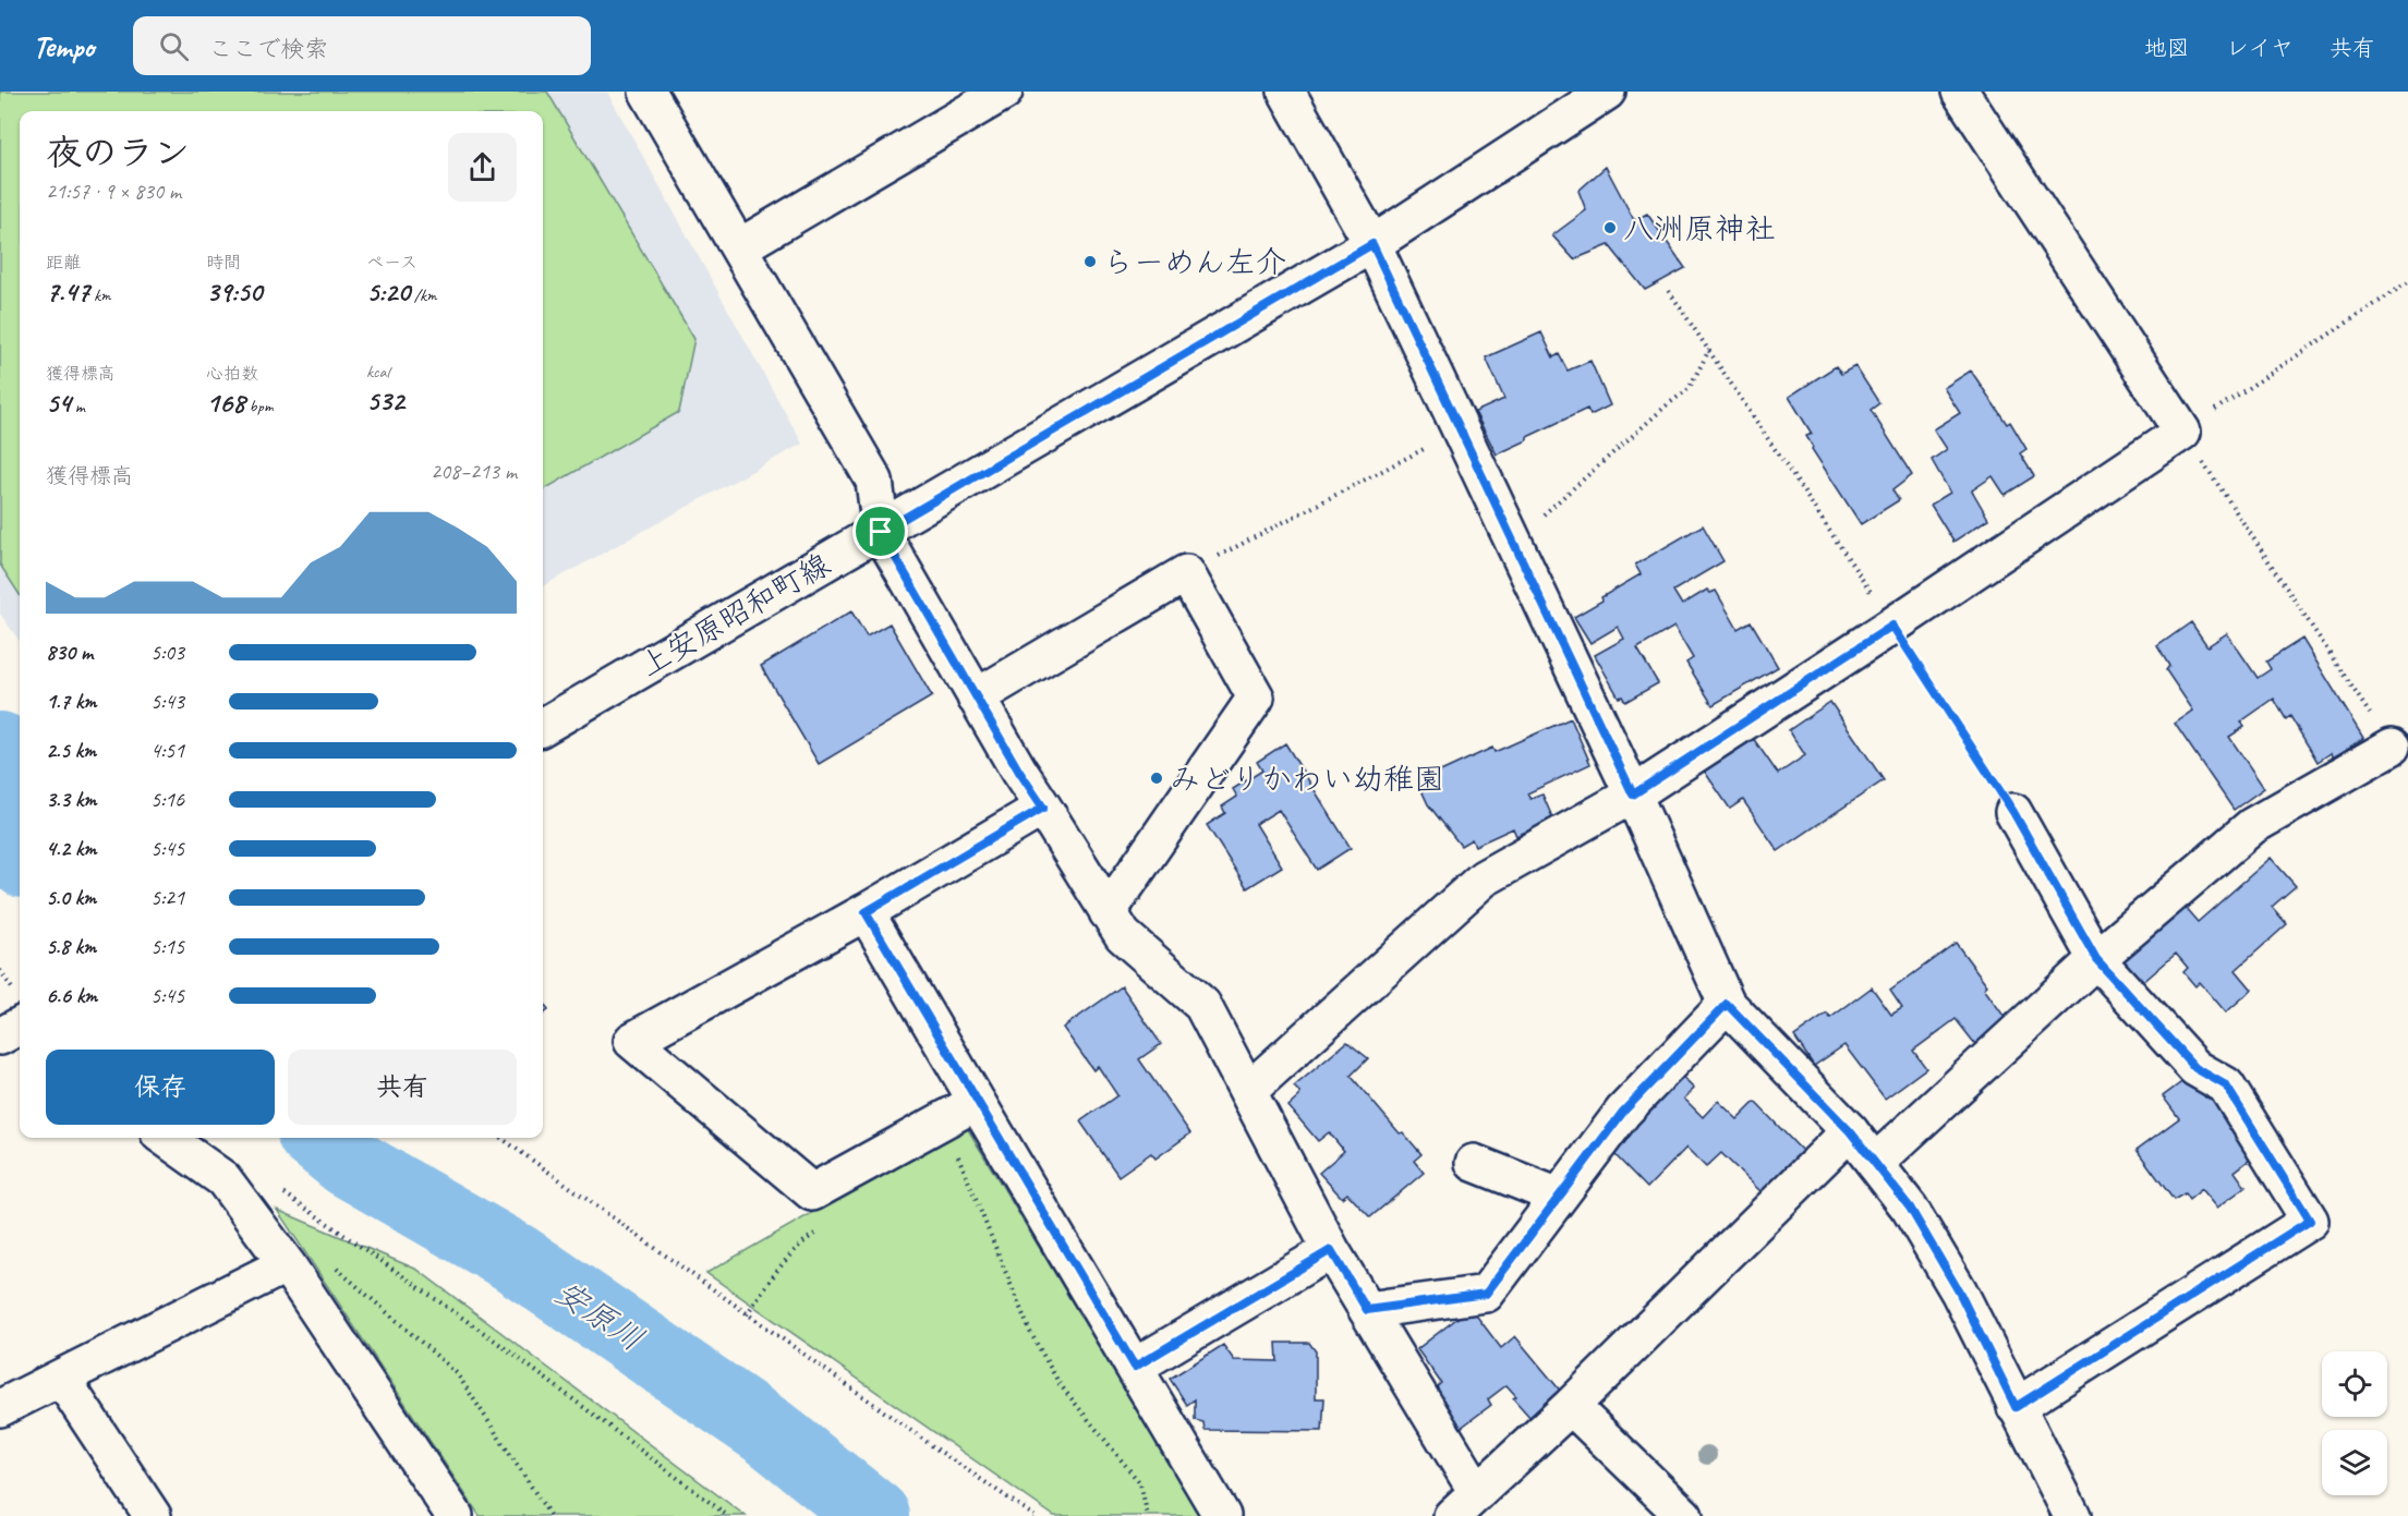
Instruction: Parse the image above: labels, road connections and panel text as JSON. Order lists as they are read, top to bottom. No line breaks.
{"streets":{"street":["上安原昭和町線"]},"water":["安原川"],"places":["八洲原神社","らーめん左介","みどりかわい幼稚園"],"page":{"header":"Tempo","search":"ここで検索","nav":["地図","レイヤ","共有"],"heading":["夜のラン","21:57 · 9 × 830 m"],"stats":[["距離","7.47 km"],["時間","39:50"],["ペース","5:20 /km"],["獲得標高","54 m"],["心拍数","168 bpm"],["kcal","532"]],"chart":["獲得標高","208–213 m"],"list":[{"name":"830 m","note":"5:03"},{"name":"1.7 km","note":"5:43"},{"name":"2.5 km","note":"4:51"},{"name":"3.3 km","note":"5:16"},{"name":"4.2 km","note":"5:45"},{"name":"5.0 km","note":"5:21"},{"name":"5.8 km","note":"5:15"},{"name":"6.6 km","note":"5:45"}],"buttons":["保存","共有"]}}
